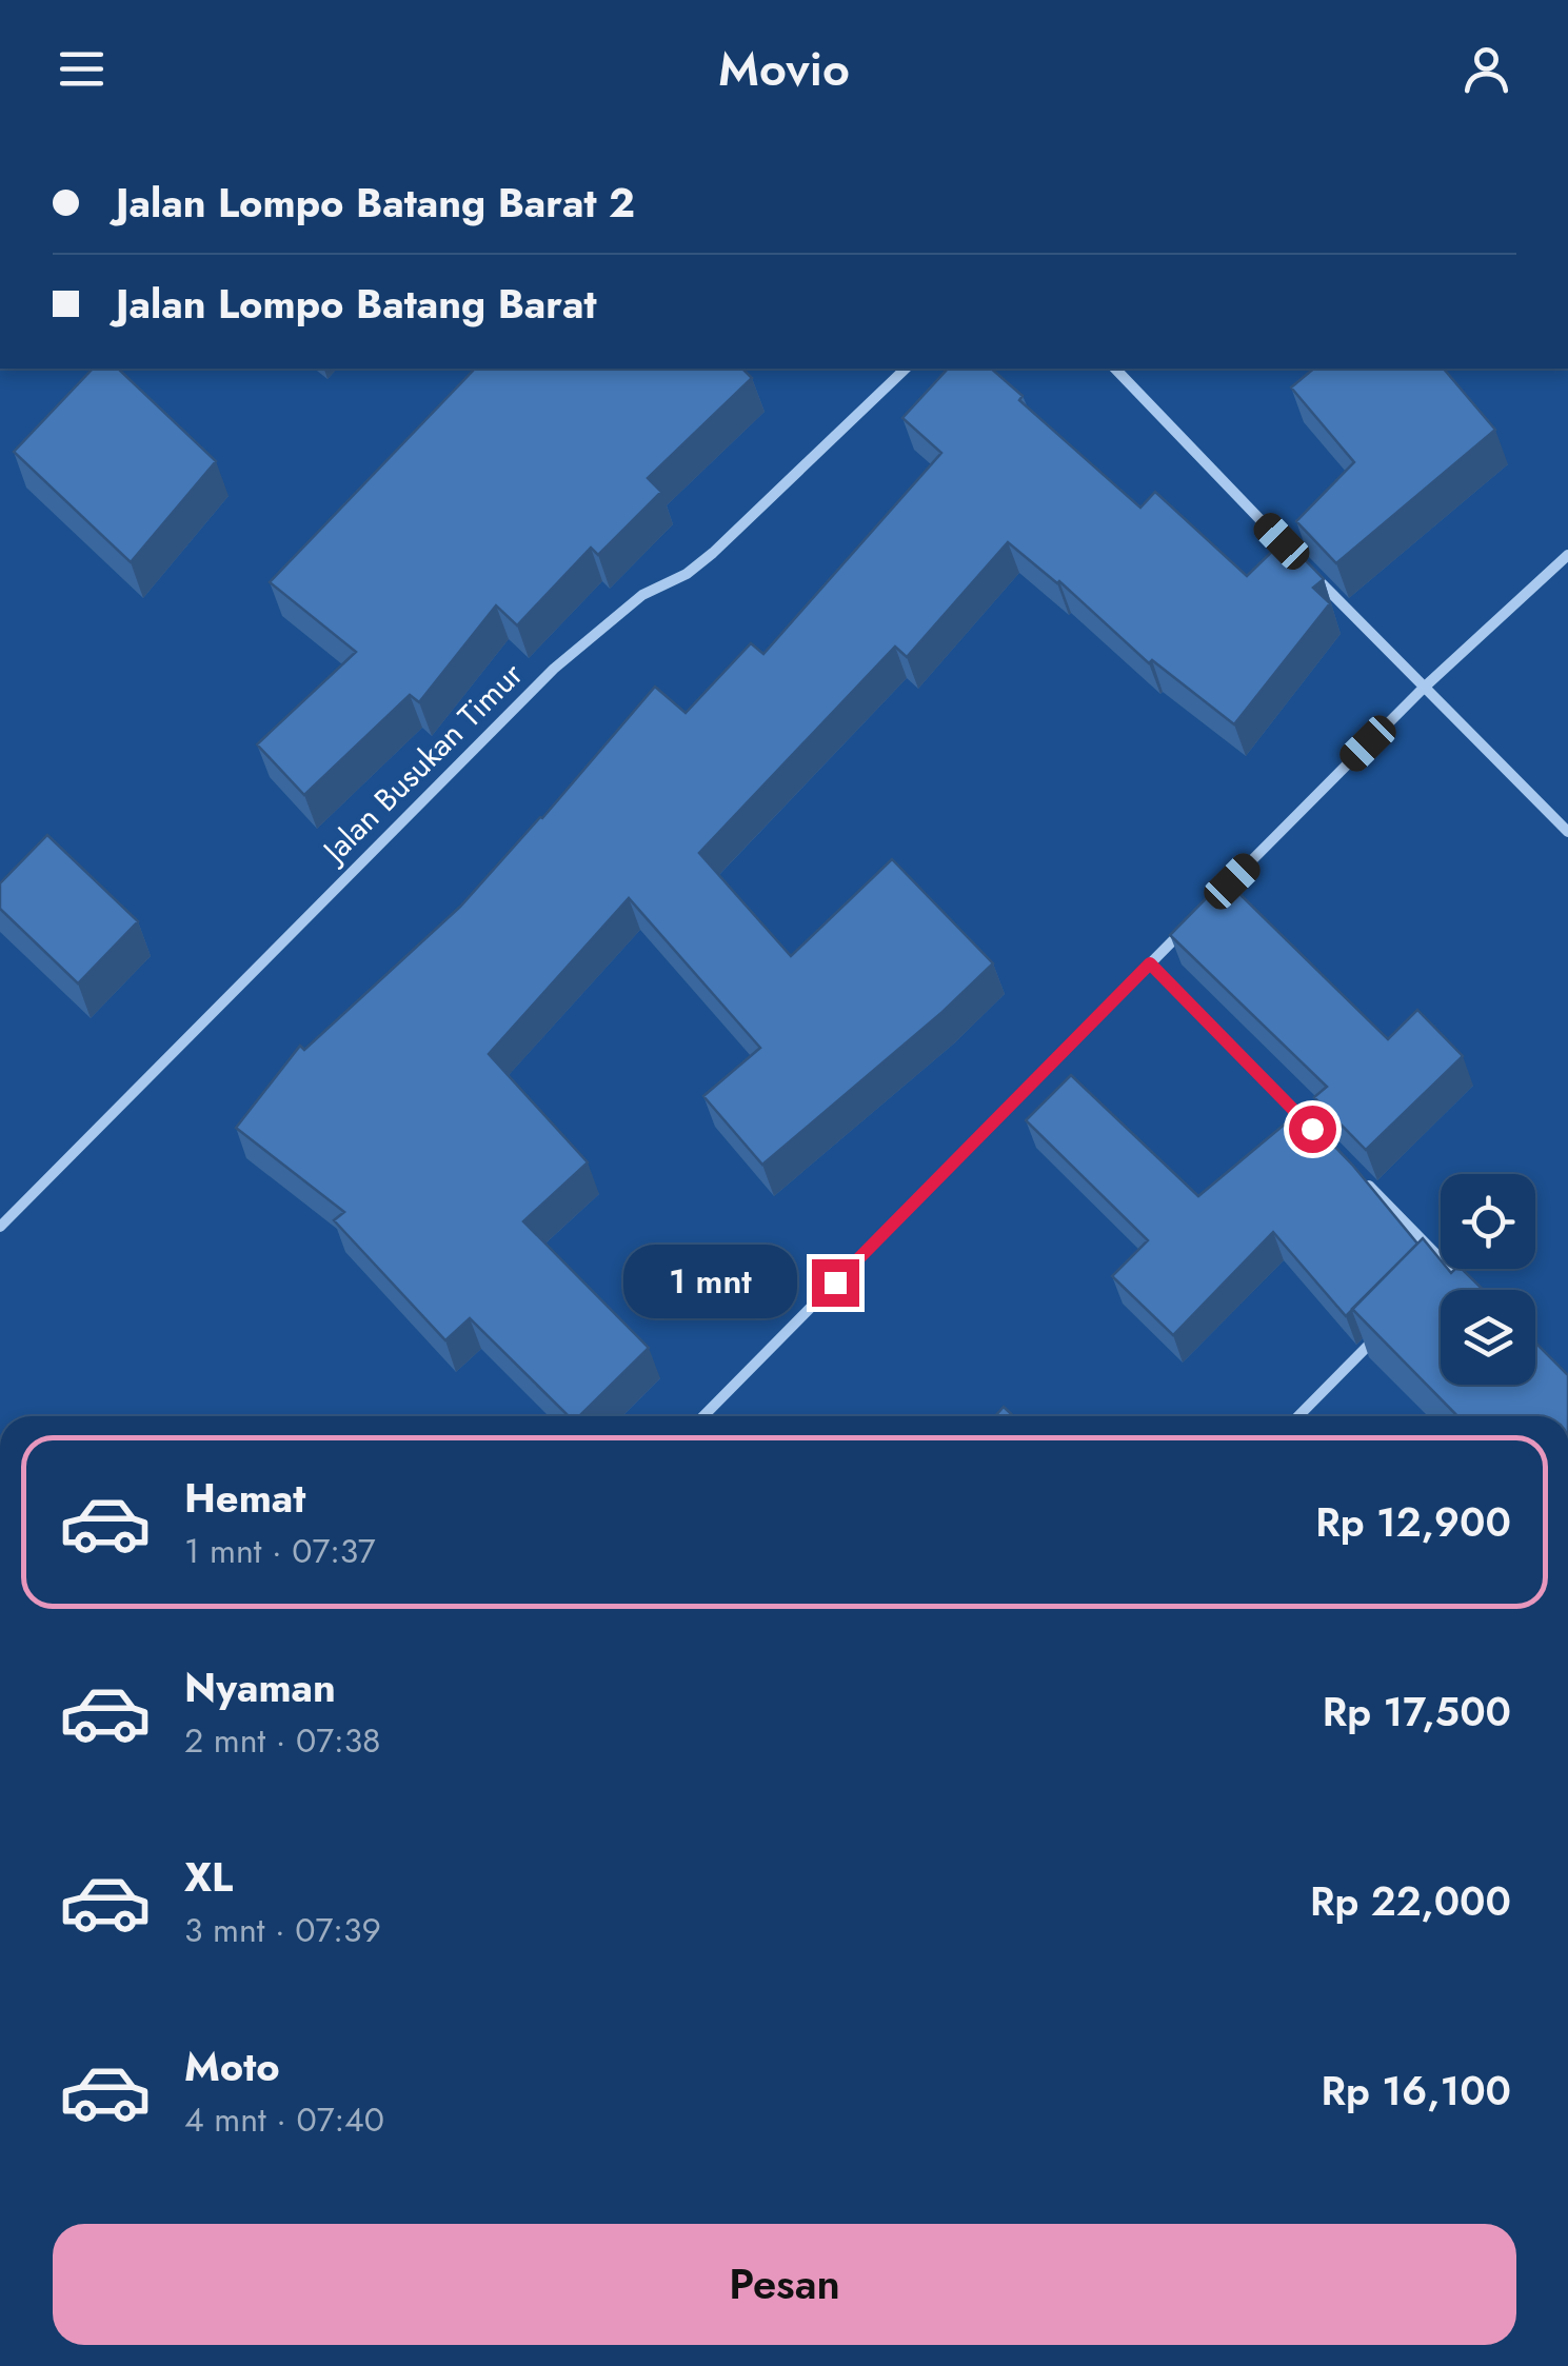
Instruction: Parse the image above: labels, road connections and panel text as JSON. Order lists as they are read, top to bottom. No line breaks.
{"streets":{"street":["Jalan Busukan Timur"]},"page":{"header":"Movio","banner":["Jalan Lompo Batang Barat 2","Jalan Lompo Batang Barat"],"bubble":"1 mnt","list":[{"name":"Hemat","note":"1 mnt · 07:37","value":"Rp 12,900"},{"name":"Nyaman","note":"2 mnt · 07:38","value":"Rp 17,500"},{"name":"XL","note":"3 mnt · 07:39","value":"Rp 22,000"},{"name":"Moto","note":"4 mnt · 07:40","value":"Rp 16,100"}],"buttons":"Pesan"}}
